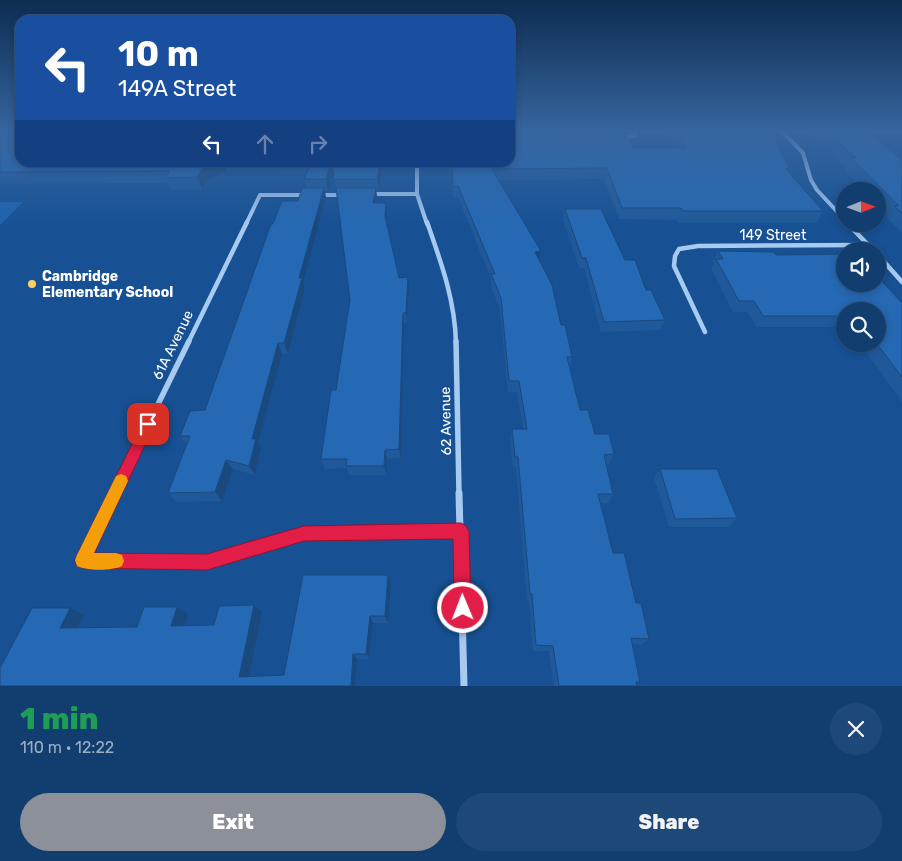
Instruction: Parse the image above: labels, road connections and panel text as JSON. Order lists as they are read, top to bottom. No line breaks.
{"streets":{"street":["149 Street","61A Avenue","62 Avenue"]},"crossings":[["61A Avenue","62 Avenue"]],"places":["Cambridge Elementary School"],"north":"right","page":{"turn":["10 m","149A Street"],"heading":["1 min","110 m · 12:22"],"buttons":["Exit","Share"]}}
